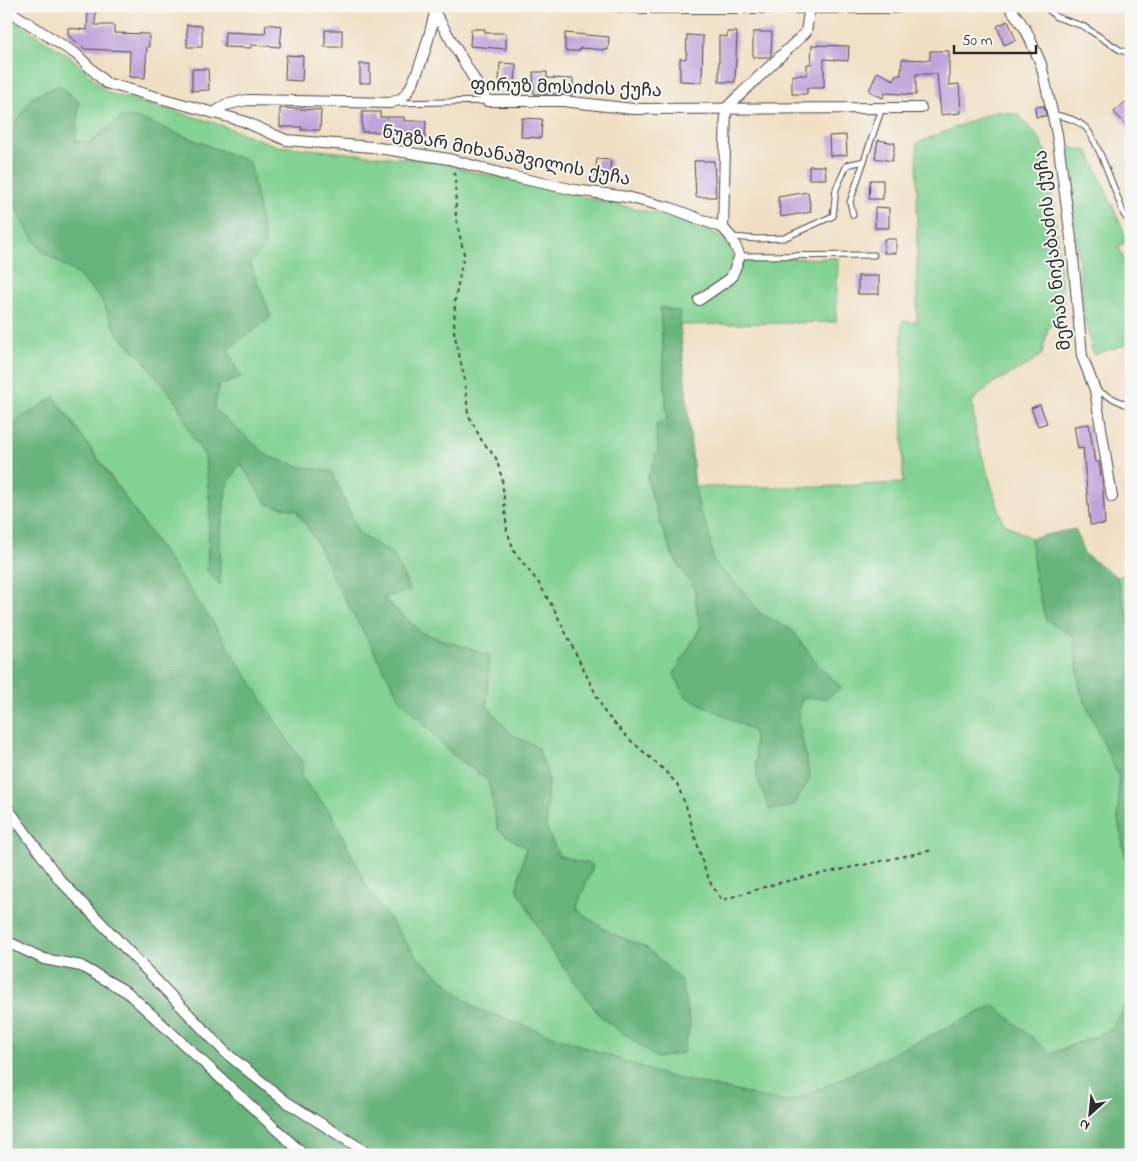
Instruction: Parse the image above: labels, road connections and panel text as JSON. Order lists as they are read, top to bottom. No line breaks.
{"streets":{"street":["ფირუზ მოსიძის ქუჩა","ნუგზარ მიხანაშვილის ქუჩა","მერაბ ნიქაბაძის ქუჩა"]},"crossings":[["ფირუზ მოსიძის ქუჩა","ნუგზარ მიხანაშვილის ქუჩა"]],"scale_bar":"50 m","north":"bottom left"}
